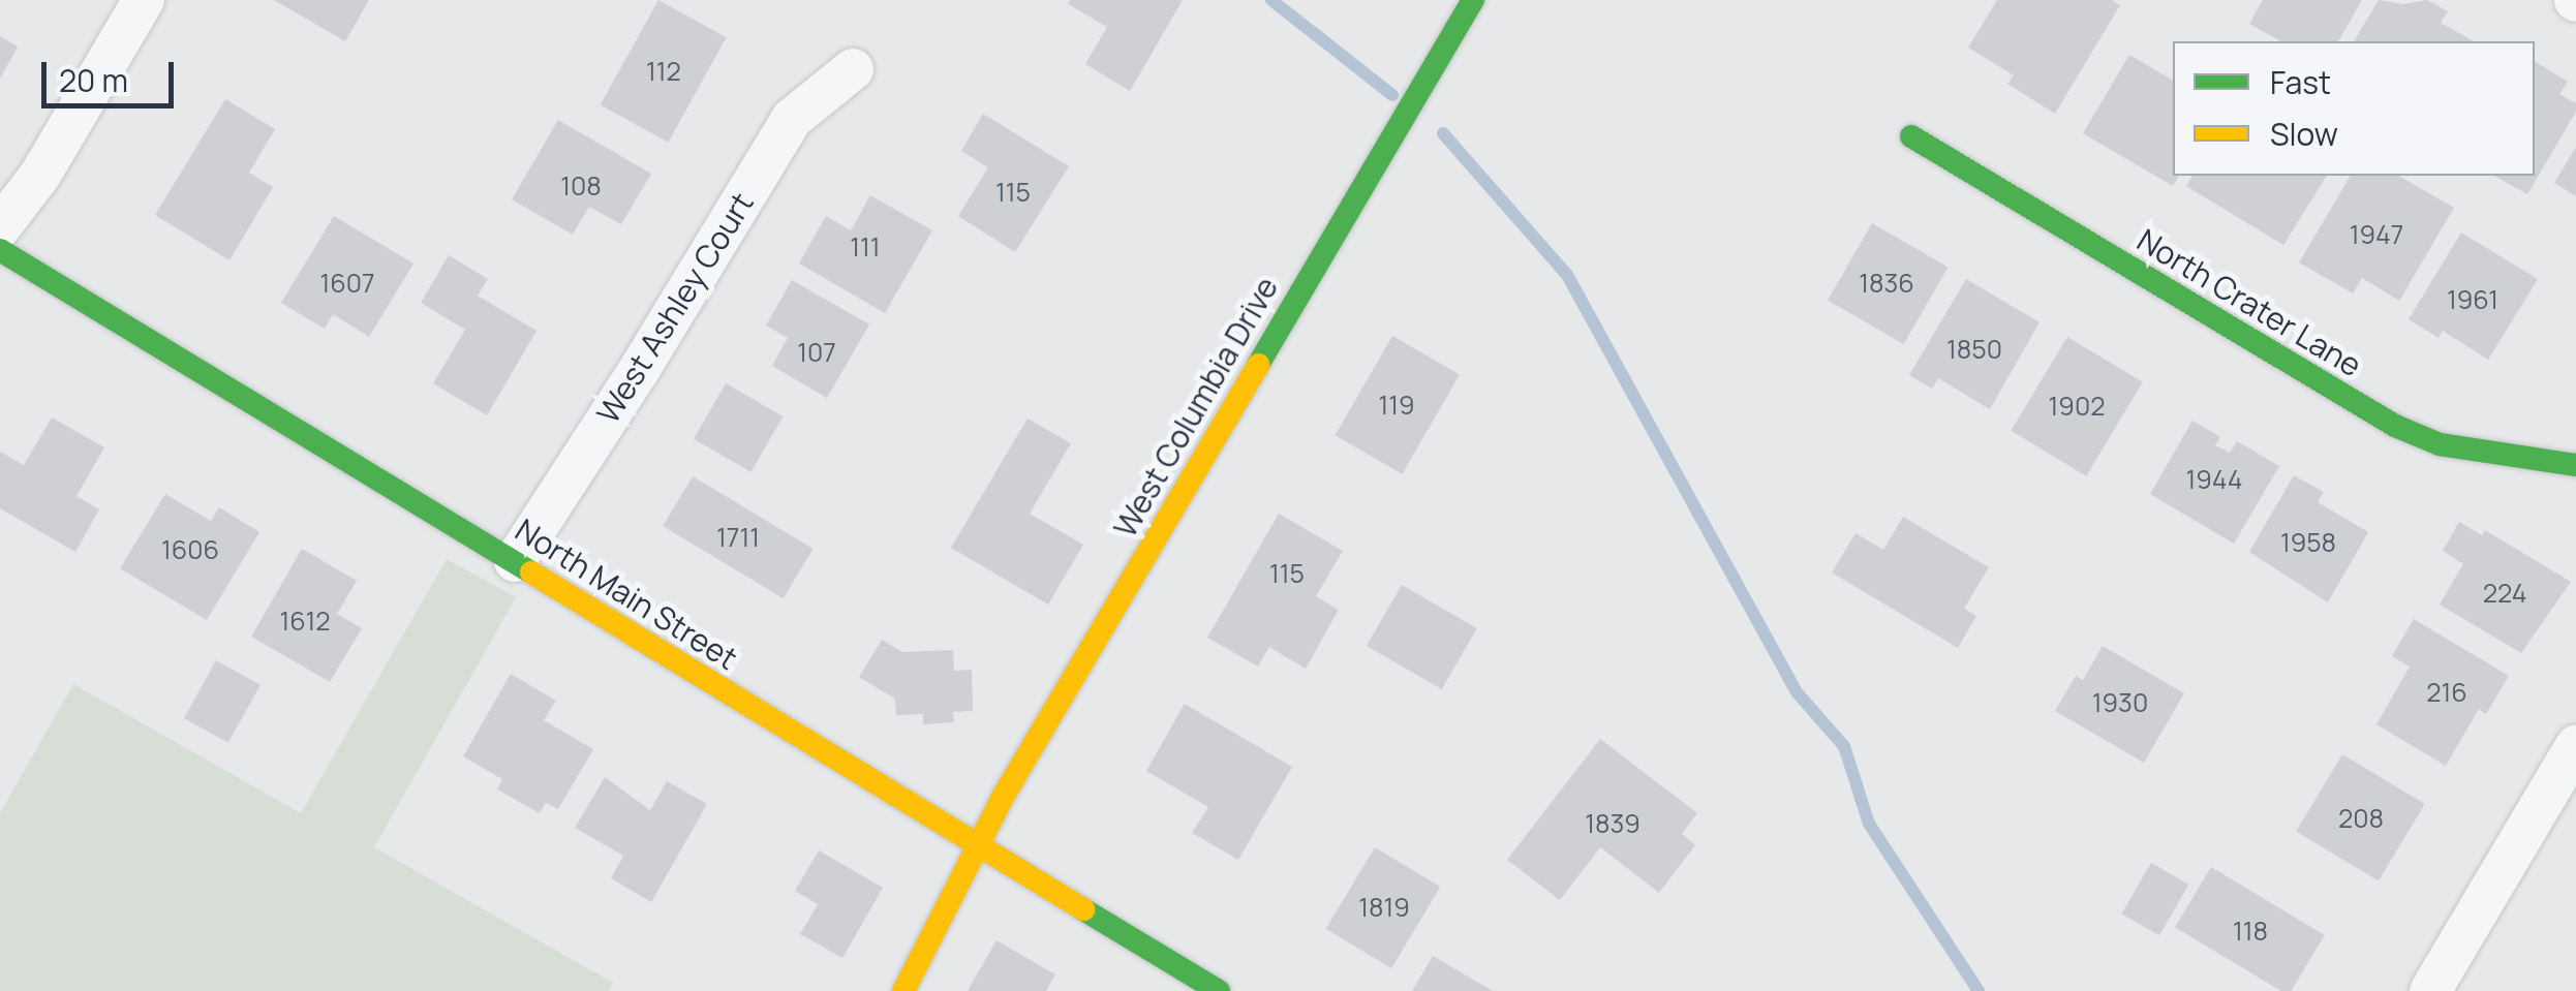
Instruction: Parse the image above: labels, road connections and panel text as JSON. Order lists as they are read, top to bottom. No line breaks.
{"streets":{"street":["North Crater Lane","West Ashley Court","West Columbia Drive","North Main Street"]},"crossings":[["West Ashley Court","North Main Street"],["West Columbia Drive","North Main Street"]],"house_numbers":["112","108","115","1947","111","1607","1836","1961","1850","107","119","1902","1944","1711","1958","1606","115","224","1612","216","1930","208","1839","1819","118"],"legend":["Fast","Slow"],"scale_bar":"20 m"}
